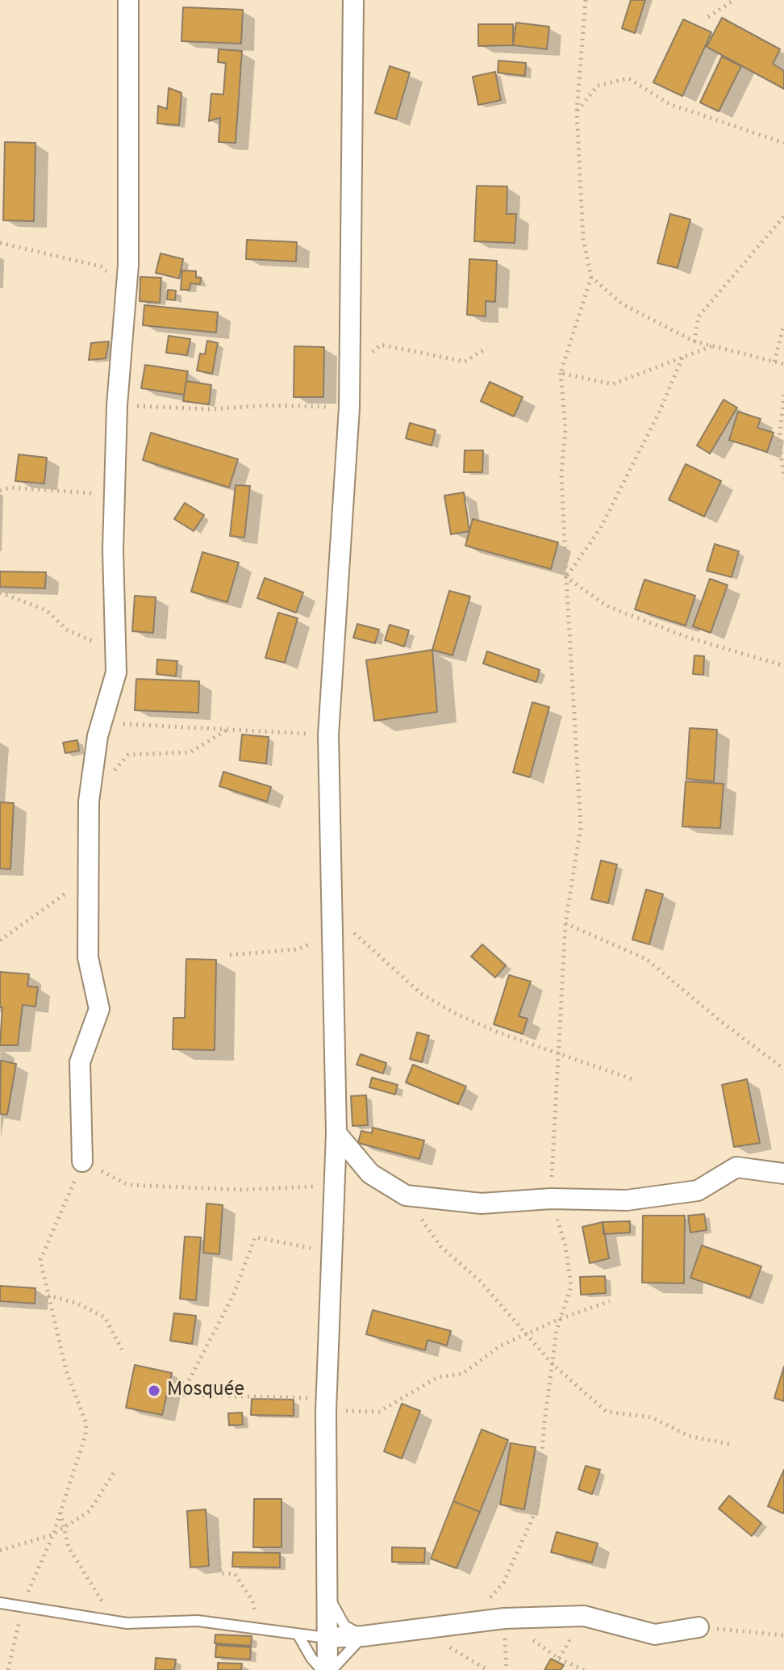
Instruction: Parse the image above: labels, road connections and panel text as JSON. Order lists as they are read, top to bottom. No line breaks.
{"places":["Mosquée"]}
